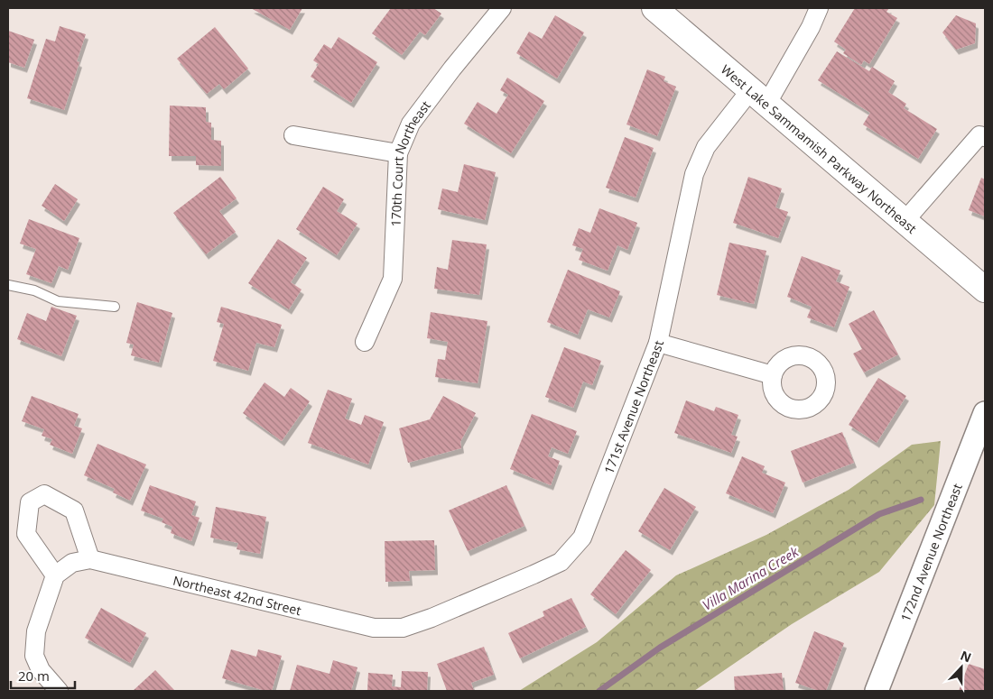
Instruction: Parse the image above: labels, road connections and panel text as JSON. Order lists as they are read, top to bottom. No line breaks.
{"streets":{"main road":["West Lake Sammamish Parkway Northeast"],"street":["170th Court Northeast","171st Avenue Northeast","172nd Avenue Northeast","Northeast 42nd Street"]},"crossings":[["West Lake Sammamish Parkway Northeast","171st Avenue Northeast"],["171st Avenue Northeast","Northeast 42nd Street"]],"water":["Villa Marina Creek"],"scale_bar":"20 m","north":"top"}
